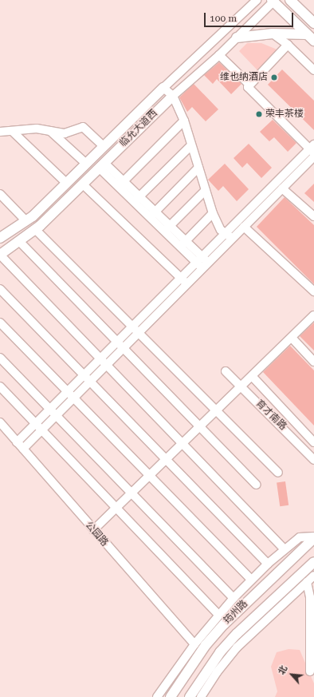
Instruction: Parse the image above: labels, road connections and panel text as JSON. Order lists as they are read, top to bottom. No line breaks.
{"streets":{"main road":["临允大道西","筠州路"],"street":["育才南路","公园路"]},"places":["维也纳酒店","荣丰茶楼"],"scale_bar":"100 m","north":"top left"}
